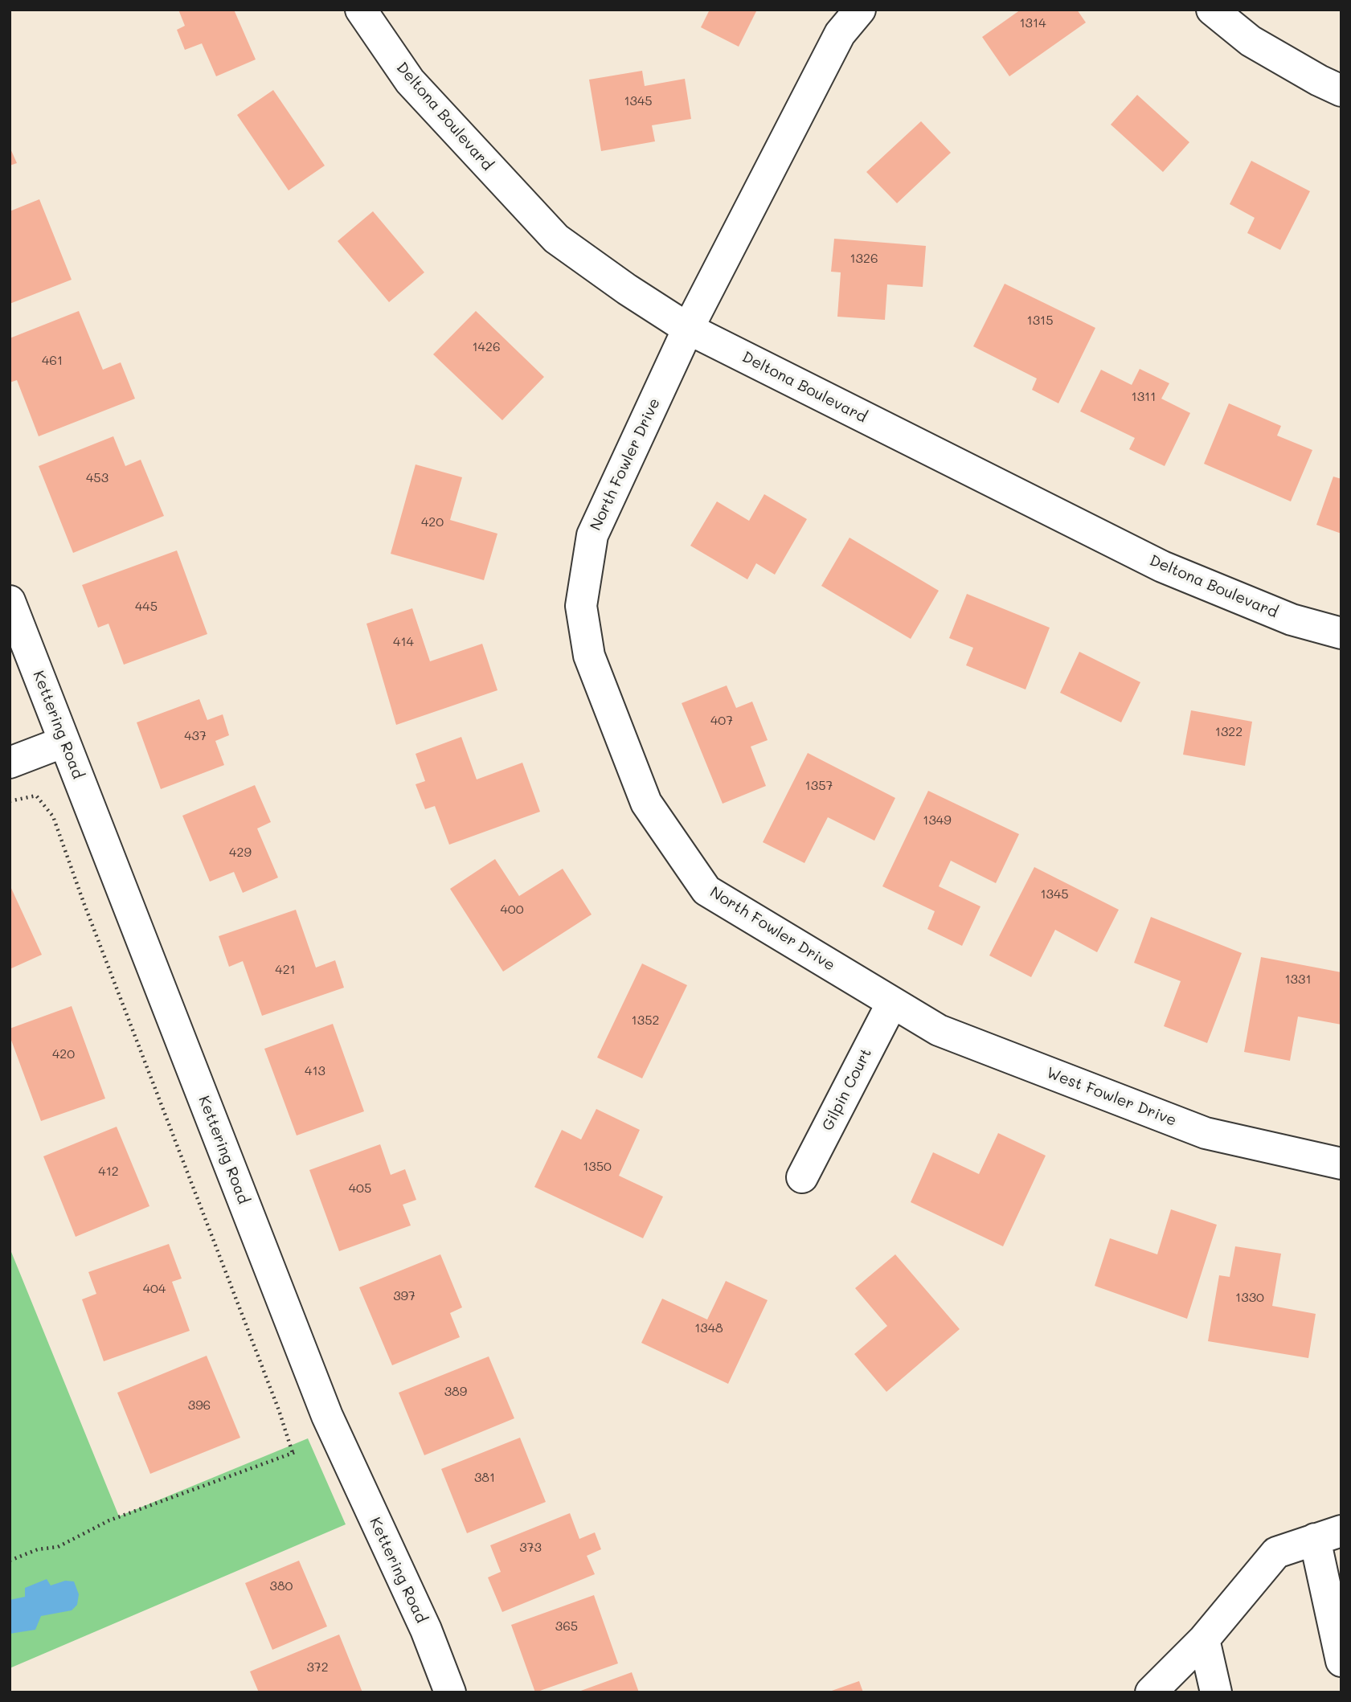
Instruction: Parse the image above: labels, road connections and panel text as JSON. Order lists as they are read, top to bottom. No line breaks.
{"streets":{"street":["Deltona Boulevard","North Fowler Drive","Kettering Road","Gilpin Court","West Fowler Drive"]},"crossings":[["Deltona Boulevard","North Fowler Drive"],["North Fowler Drive","Gilpin Court"],["North Fowler Drive","West Fowler Drive"],["Gilpin Court","West Fowler Drive"]],"house_numbers":["1314","1345","1326","1315","1426","461","1311","453","420","445","414","407","1322","437","1357","1349","429","1345","400","421","1331","1352","420","413","1350","412","405","404","397","1330","1348","389","396","381","373","380","365","372"]}
